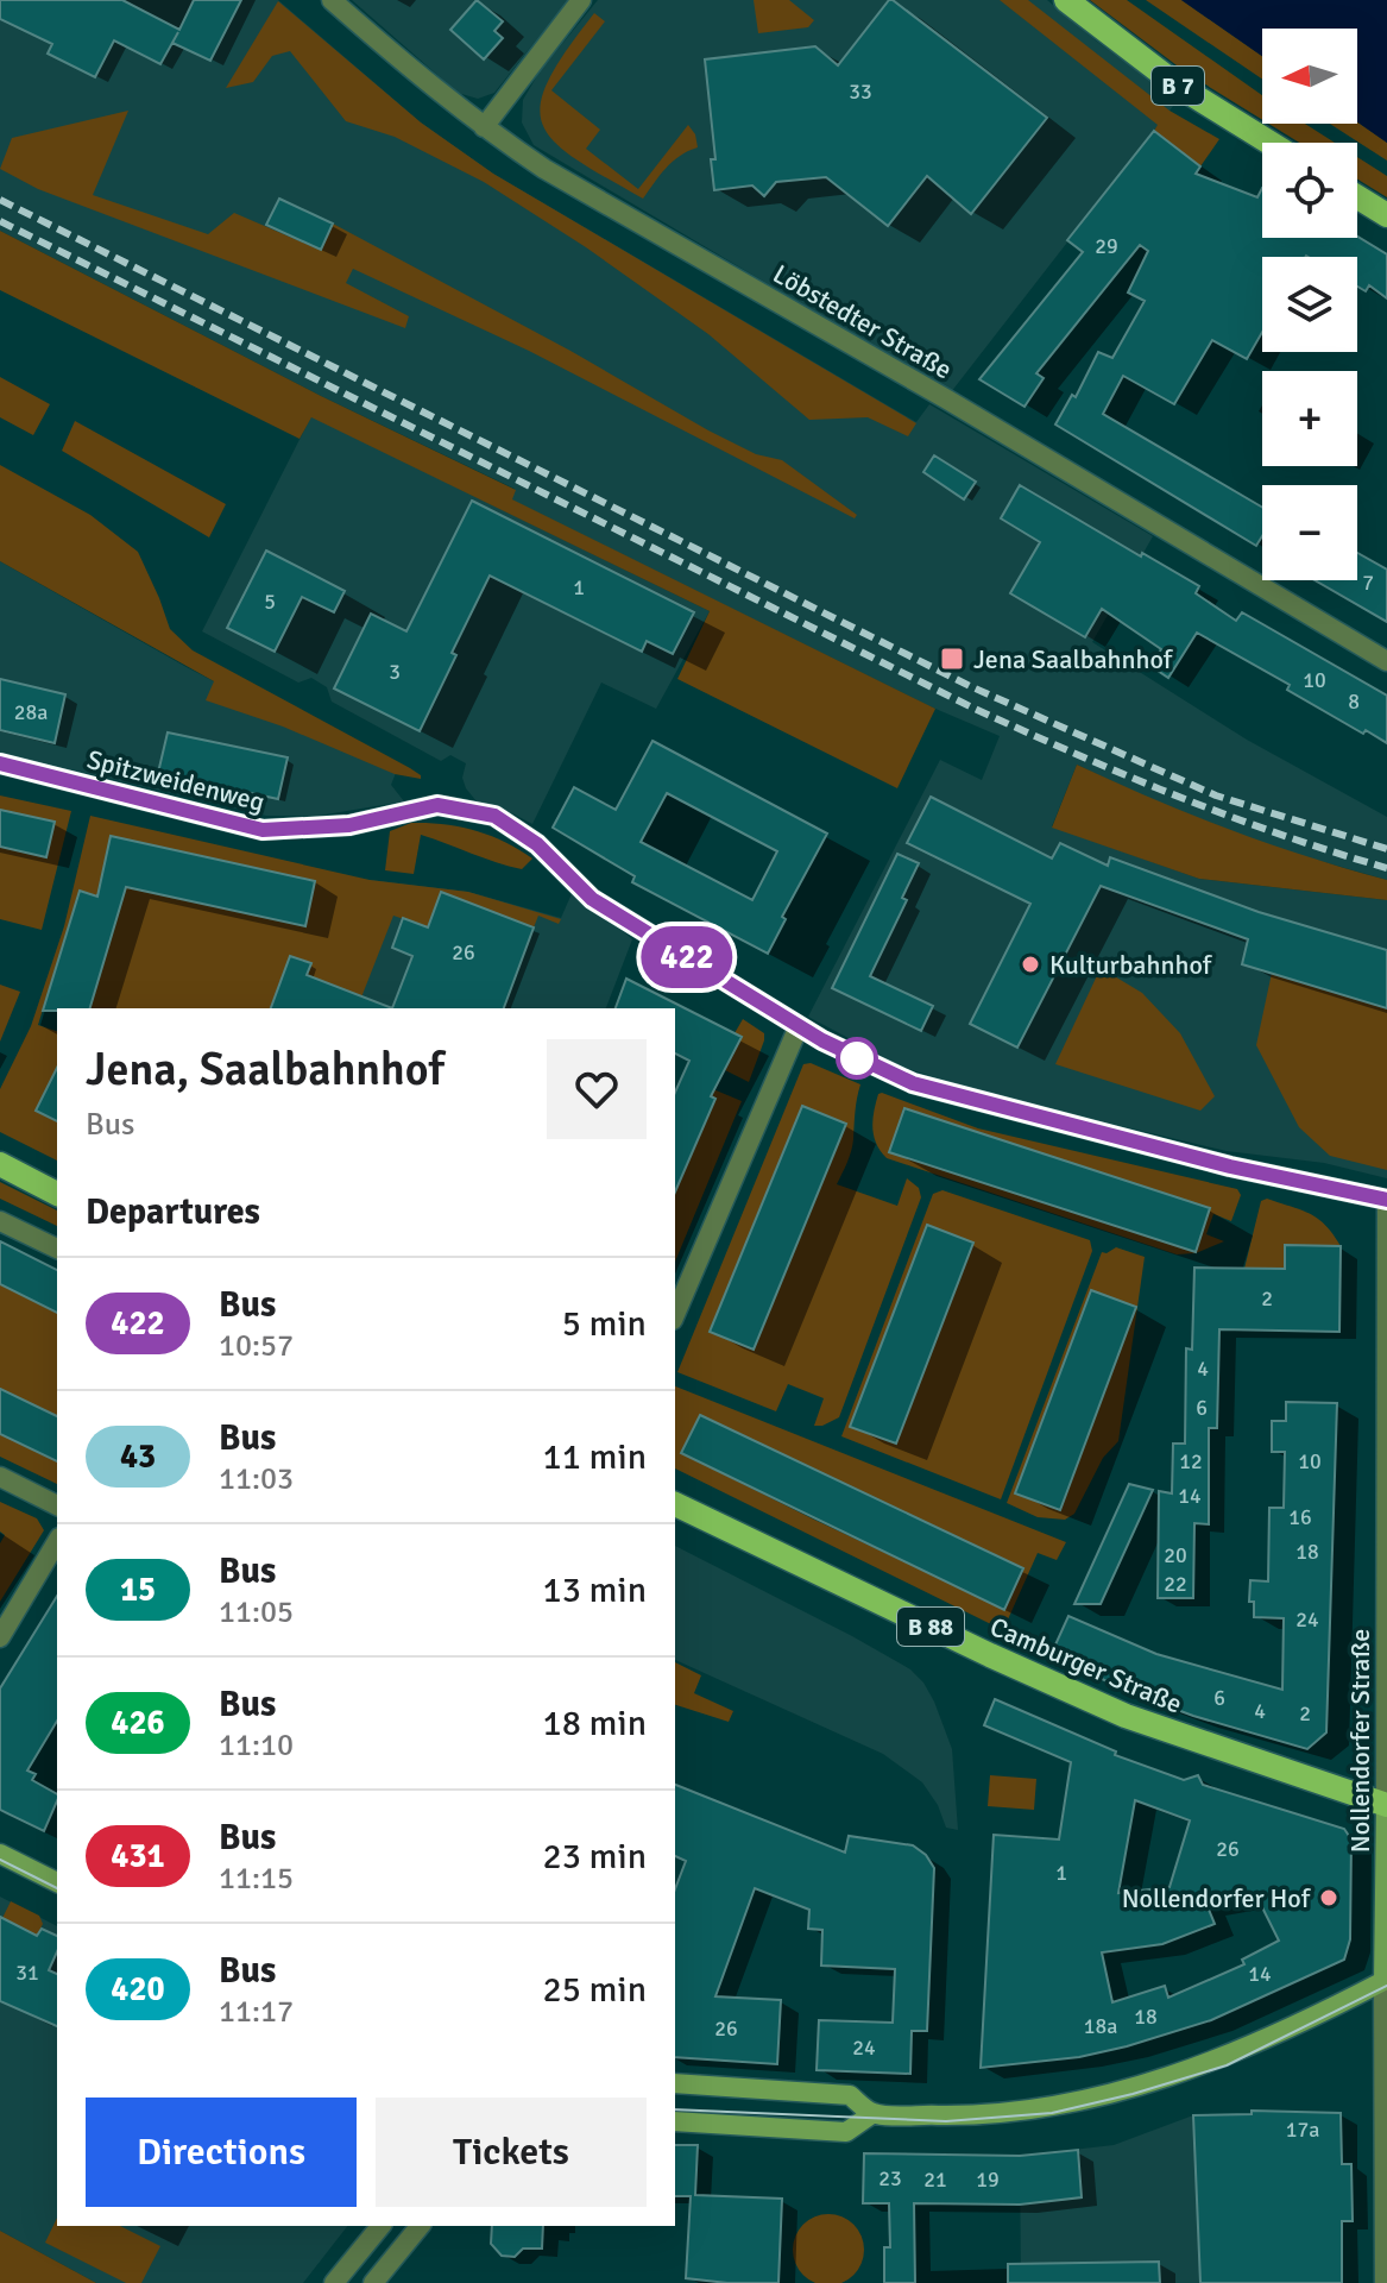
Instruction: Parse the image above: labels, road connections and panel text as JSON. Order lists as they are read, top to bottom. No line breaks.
{"streets":{"main road":["B 7","B 88","Camburger Straße"],"street":["Löbstedter Straße","Spitzweidenweg","Nollendorfer Straße"]},"crossings":[["Spitzweidenweg","Nollendorfer Straße"],["Camburger Straße","Nollendorfer Straße"]],"places":{"transit":["Jena Saalbahnhof"],"other":["Kulturbahnhof","Nollendorfer Hof"]},"lines":["bus line 422"],"house_numbers":["33","29","7","1","5","3","10","8","28a","26","2","4","6","12","10","14","16","18","20","22","24","6","4","2","26","1","31","14","18","18a","26","24","17a","23","21","19"],"north":"left","page":{"on_map":"422","map_buttons":["+","−"],"heading":[["Jena, Saalbahnhof","Bus"],"Departures"],"list":[{"mark":"422","name":"Bus","note":"10:57","value":"5 min"},{"mark":"43","name":"Bus","note":"11:03","value":"11 min"},{"mark":"15","name":"Bus","note":"11:05","value":"13 min"},{"mark":"426","name":"Bus","note":"11:10","value":"18 min"},{"mark":"431","name":"Bus","note":"11:15","value":"23 min"},{"mark":"420","name":"Bus","note":"11:17","value":"25 min"}],"buttons":["Directions","Tickets"]}}
